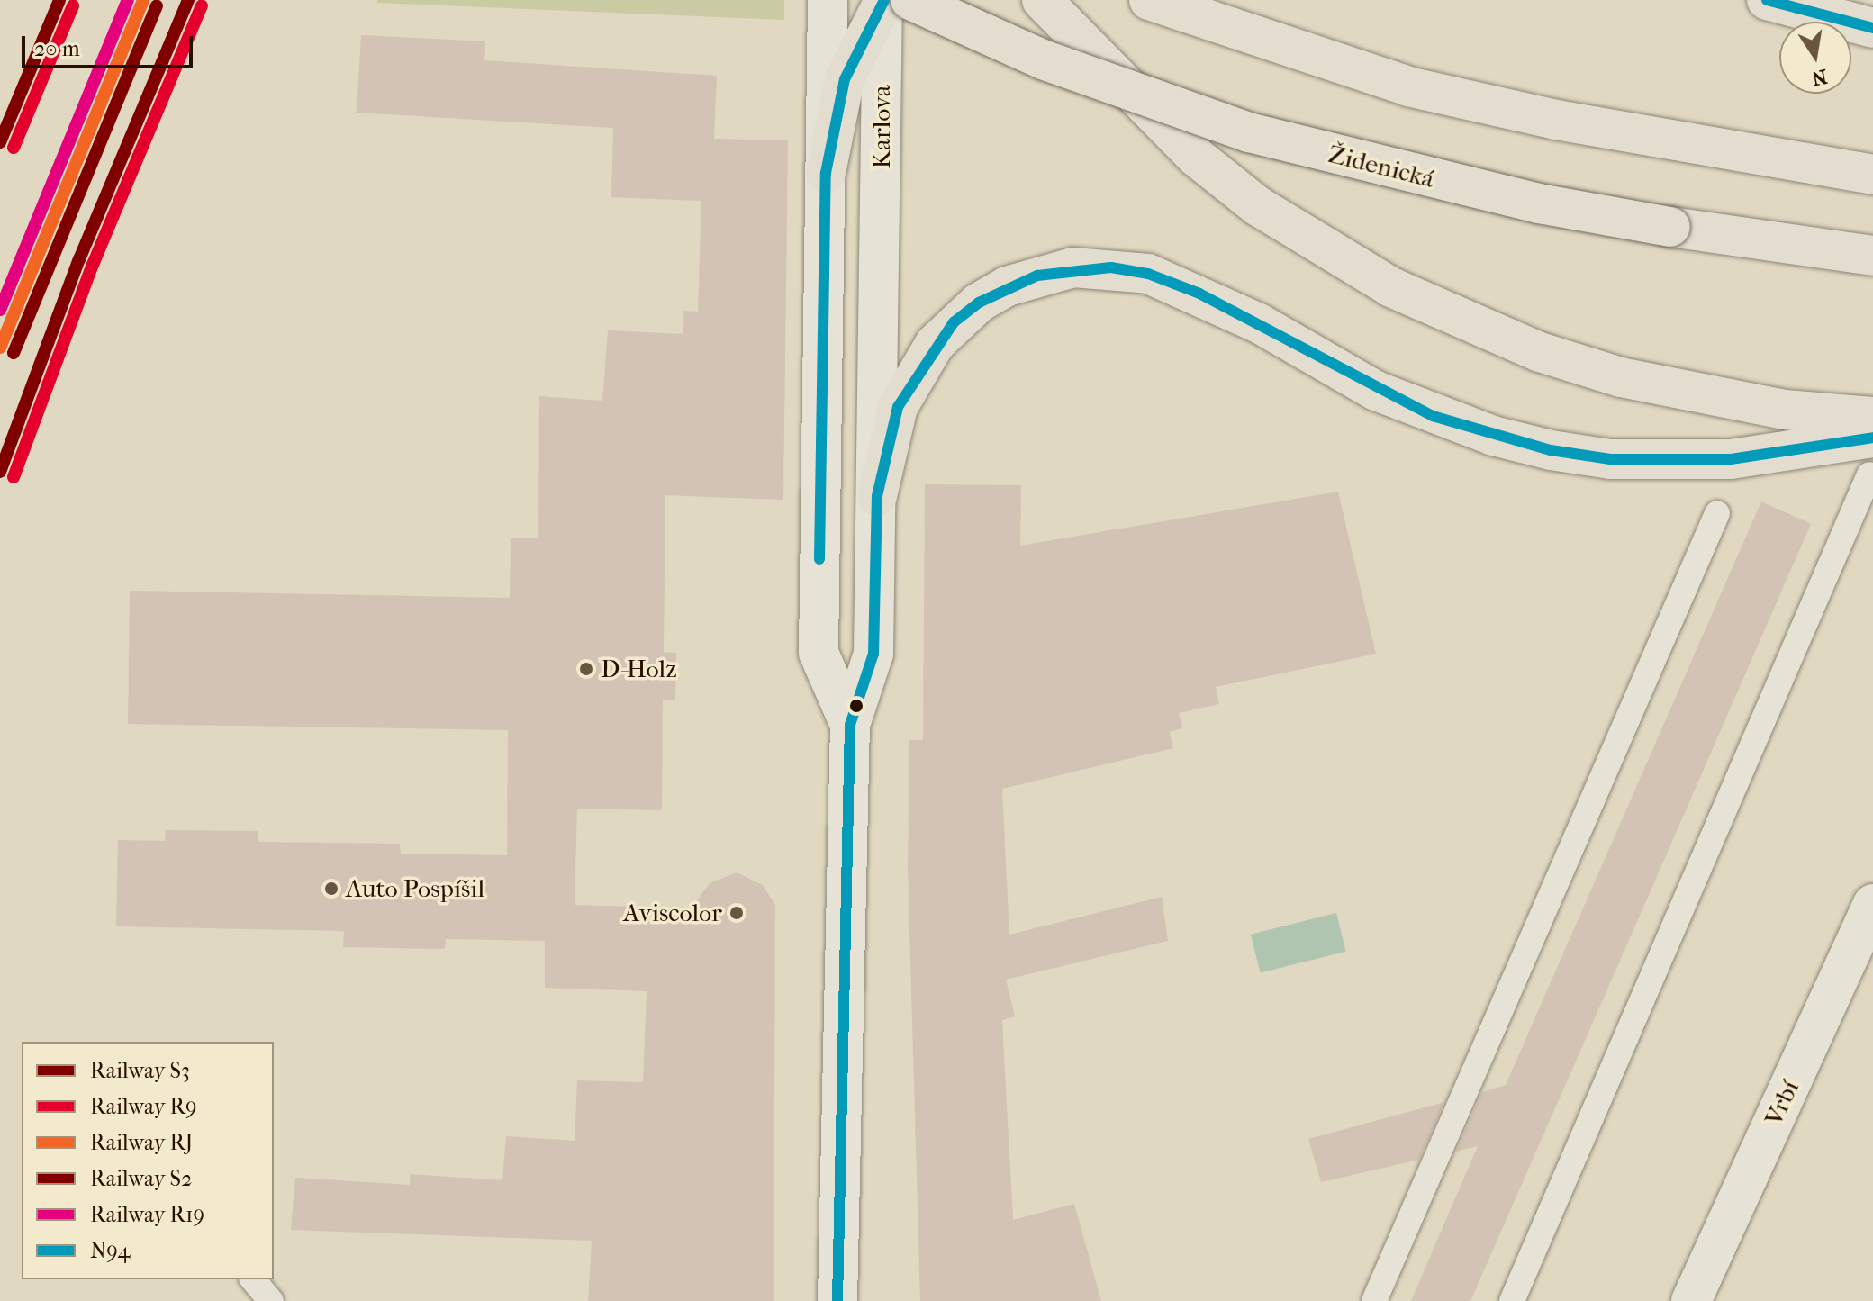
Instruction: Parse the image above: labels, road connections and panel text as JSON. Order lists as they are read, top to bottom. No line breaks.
{"streets":{"highway":["Židenická"],"main road":["Karlova","Vrbí"]},"crossings":[["Karlova","Židenická"]],"places":["D-Holz","Auto Pospíšil","Aviscolor"],"lines":["rail line S3","rail line RJ","rail line R19","transit line N94","rail line R9","rail line S2"],"legend":["Railway S3","Railway R9","Railway RJ","Railway S2","Railway R19","N94"],"scale_bar":"20 m","north":"bottom"}
